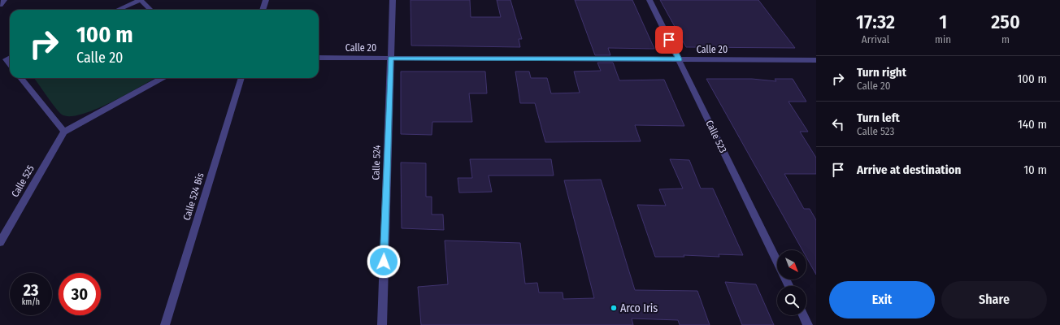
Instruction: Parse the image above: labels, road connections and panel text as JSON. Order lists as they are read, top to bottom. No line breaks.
{"streets":{"street":["Calle 20","Calle 523","Calle 524","Calle 525","Calle 524 Bis"]},"crossings":[["Calle 20","Calle 523"],["Calle 20","Calle 524"]],"places":["Arco Iris"],"north":"bottom right","page":{"eta":["17:32","Arrival","1","min","250","m"],"turn":["100 m","Calle 20"],"list":[{"name":"Turn right","note":"Calle 20","value":"100 m"},{"name":"Turn left","note":"Calle 523","value":"140 m"},{"name":"Arrive at destination","value":"10 m"}],"speed":"23 km/h","limit":"30","buttons":["Exit","Share"]}}
